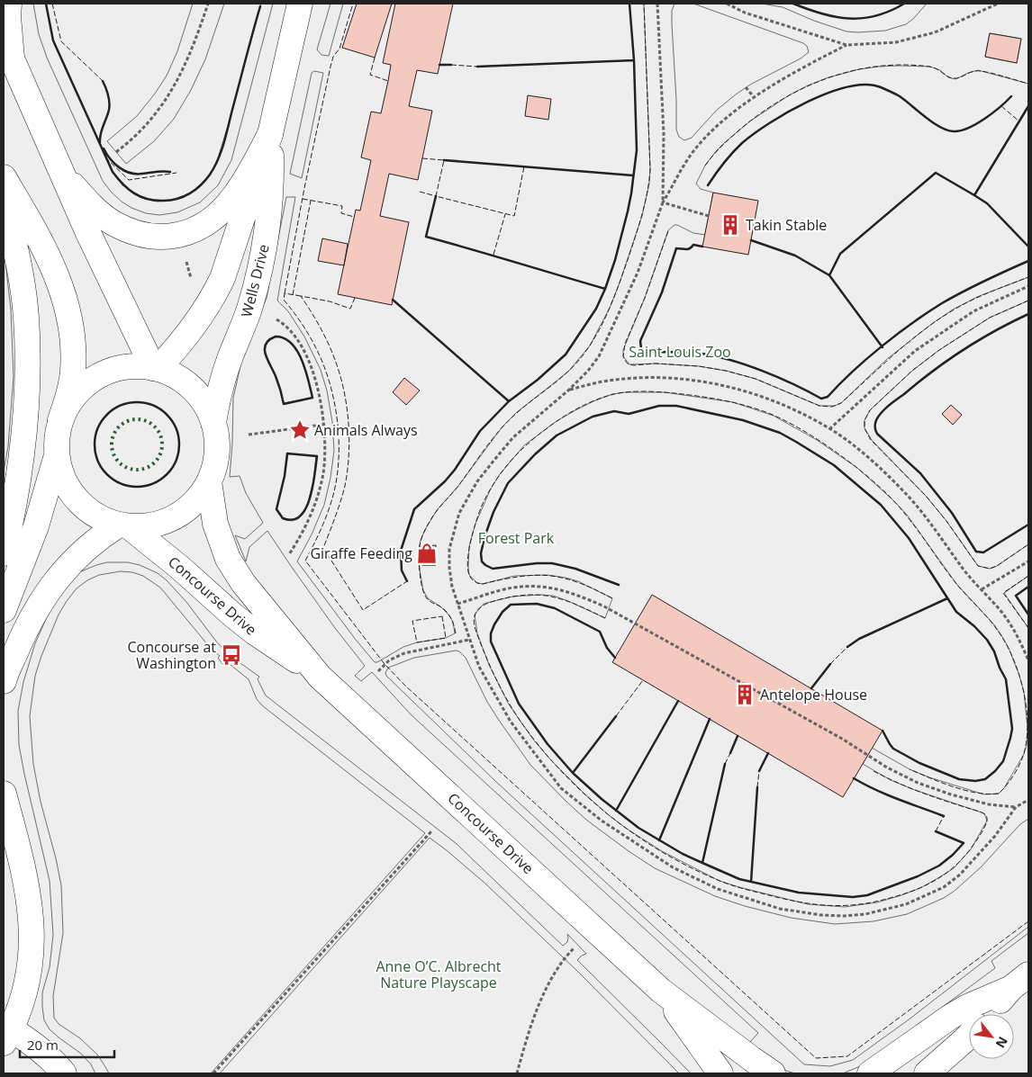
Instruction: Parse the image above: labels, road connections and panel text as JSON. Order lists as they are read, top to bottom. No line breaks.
{"streets":{"main road":["Wells Drive","Concourse Drive"]},"crossings":[["Wells Drive","Concourse Drive"]],"parks":["Saint Louis Zoo","Forest Park","Anne O’C. Albrecht Nature Playscape"],"places":{"building":["Takin Stable","Antelope House"],"place":["Animals Always"],"shop":["Giraffe Feeding"],"bus stop":["Concourse at Washington"]},"scale_bar":"20 m","north":"bottom right"}
